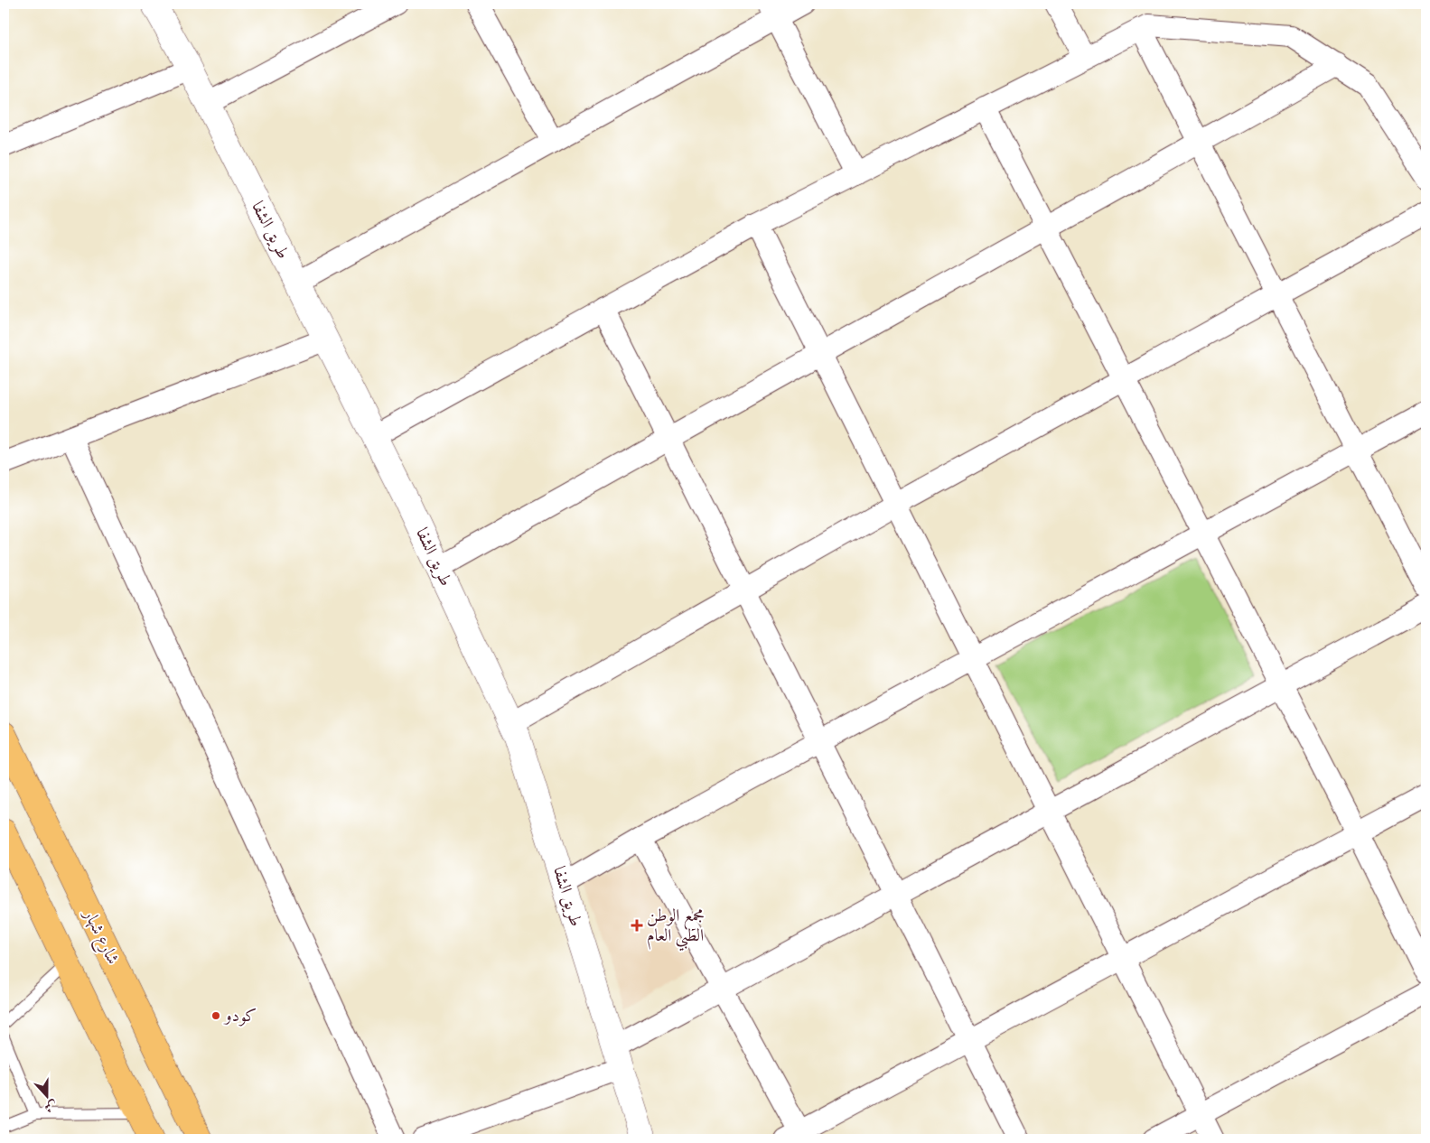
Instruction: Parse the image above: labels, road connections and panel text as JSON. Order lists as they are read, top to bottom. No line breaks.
{"streets":{"main road":["شارع شهار"],"street":["طريق الشفا"]},"places":{"health":["مجمع الوطن الطبي العام"],"other":["كودو"]},"north":"bottom"}
